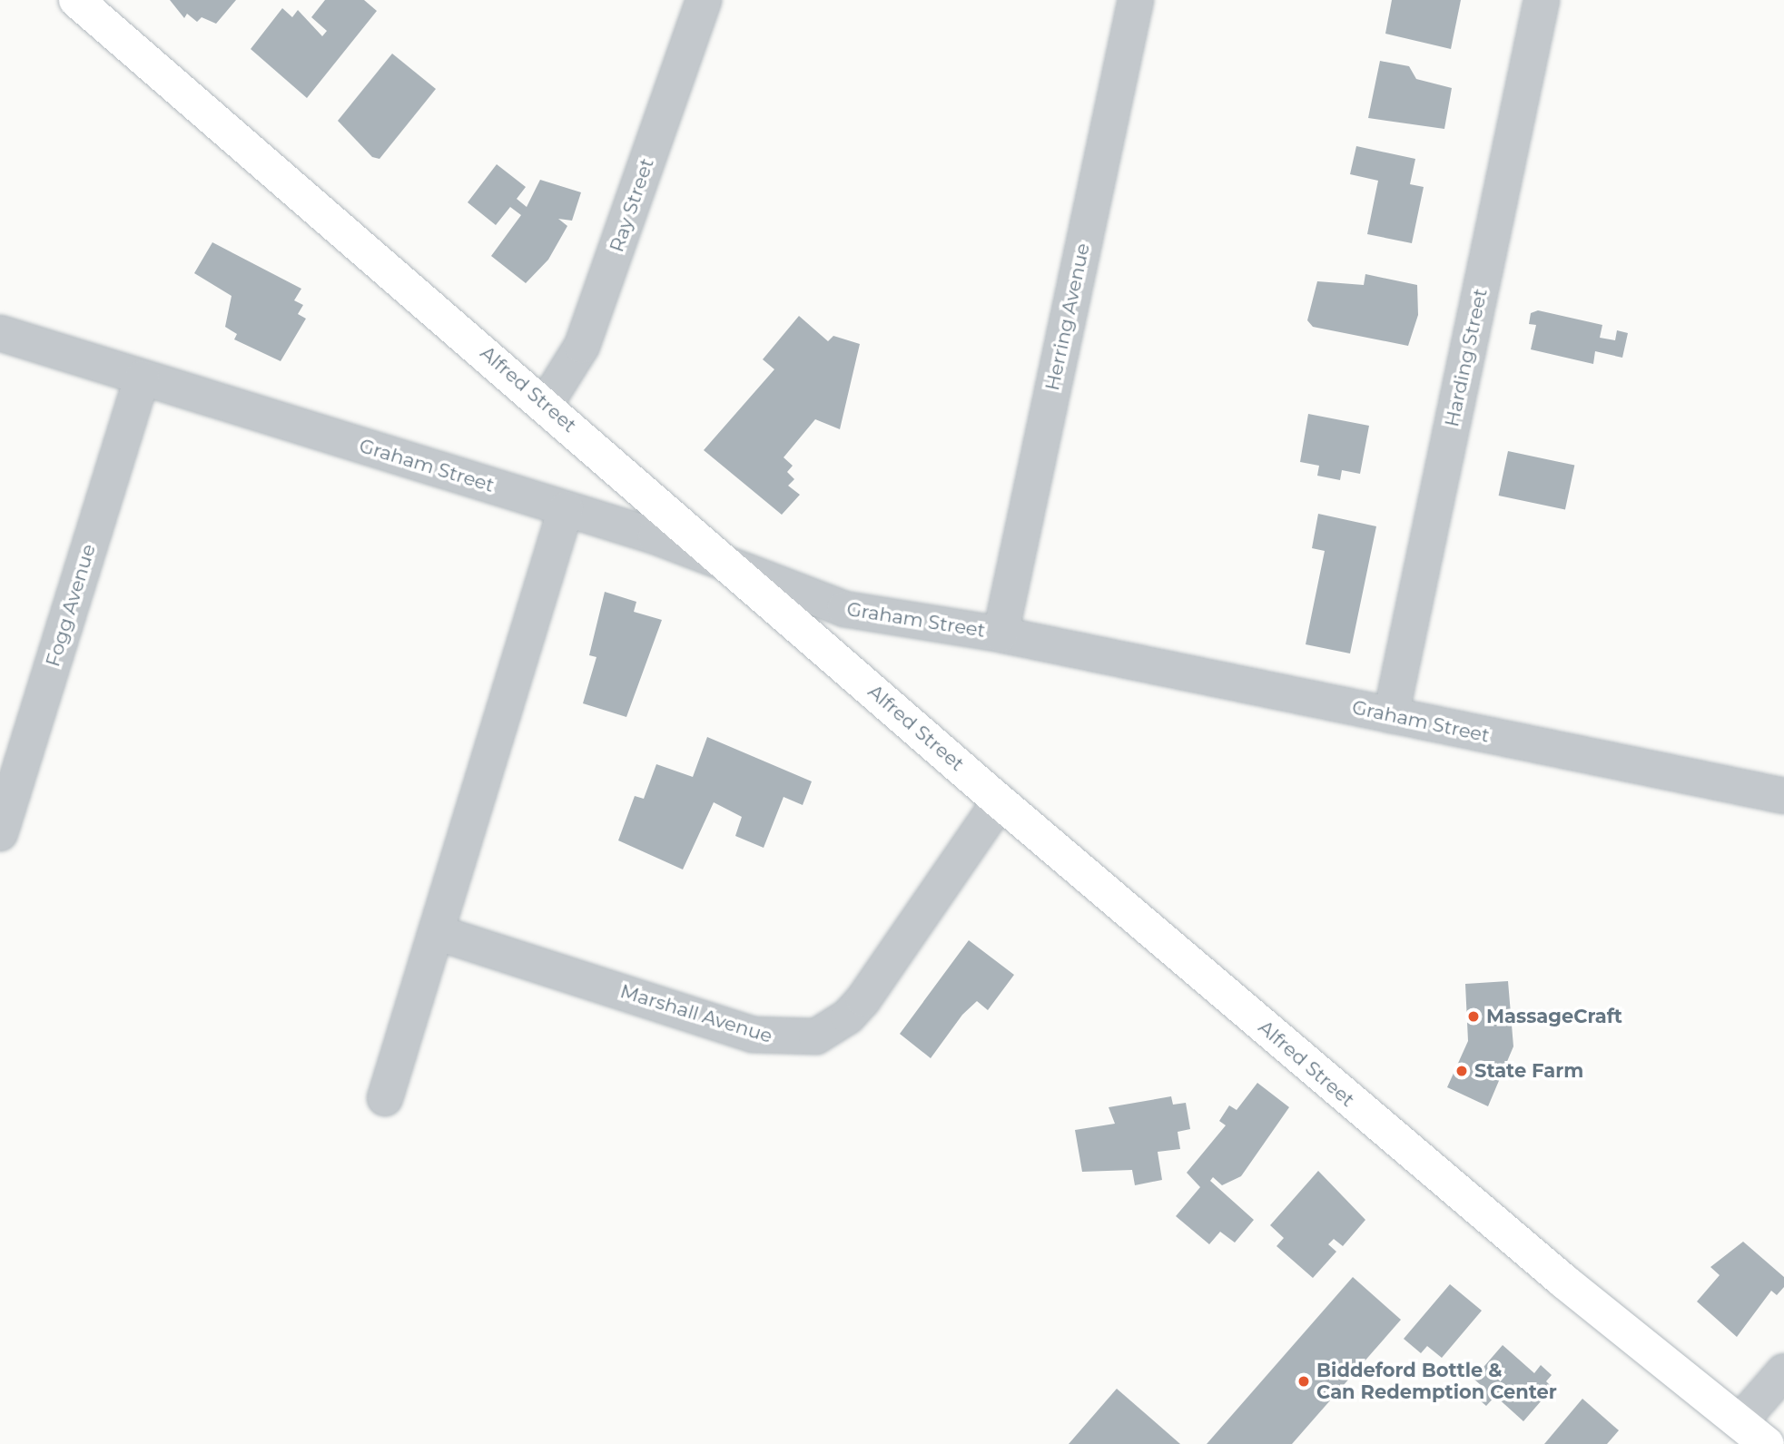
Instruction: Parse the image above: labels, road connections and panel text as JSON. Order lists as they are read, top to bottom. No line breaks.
{"streets":{"main road":["Alfred Street"],"street":["Ray Street","Herring Avenue","Harding Street","Graham Street","Fogg Avenue","Marshall Avenue"]},"crossings":[["Ray Street","Alfred Street"],["Herring Avenue","Graham Street"],["Harding Street","Graham Street"],["Alfred Street","Graham Street"],["Alfred Street","Marshall Avenue"],["Graham Street","Fogg Avenue"]],"places":["MassageCraft","State Farm","Biddeford Bottle & Can Redemption Center"]}
